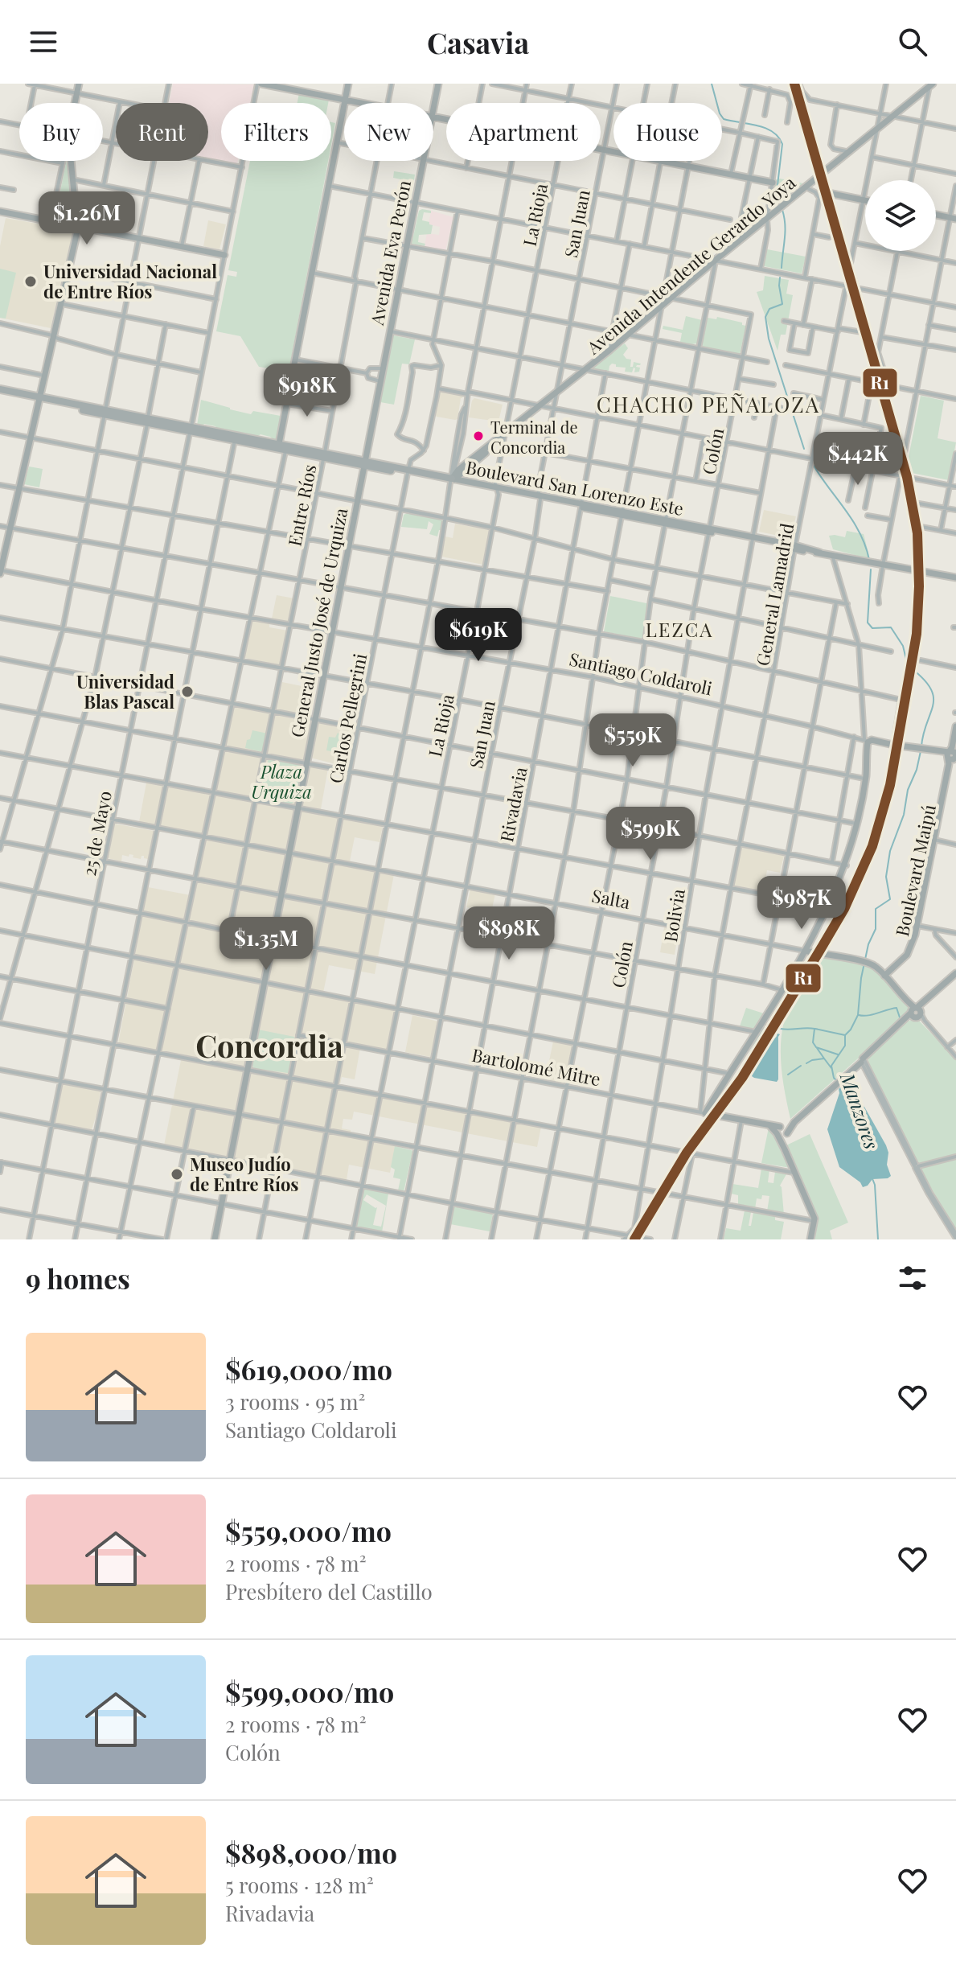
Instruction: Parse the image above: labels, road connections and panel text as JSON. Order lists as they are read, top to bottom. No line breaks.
{"streets":{"main road":["Avenida Eva Perón","Avenida Intendente Gerardo Yoya","Boulevard San Lorenzo Este","General Justo José de Urquiza","Santiago Coldaroli","Boulevard Maipú","Salta","Bartolomé Mitre"],"street":["La Rioja","San Juan","Colón","Entre Ríos","General Lamadrid","Carlos Pellegrini","Rivadavia","25 de Mayo","Bolivia"]},"crossings":[["La Rioja","Avenida Intendente Gerardo Yoya"],["La Rioja","Boulevard San Lorenzo Este"],["La Rioja","Santiago Coldaroli"],["La Rioja","Salta"],["La Rioja","Bartolomé Mitre"],["San Juan","Avenida Intendente Gerardo Yoya"],["San Juan","Boulevard San Lorenzo Este"],["San Juan","Santiago Coldaroli"],["San Juan","Salta"],["San Juan","Bartolomé Mitre"],["Avenida Eva Perón","Boulevard San Lorenzo Este"],["Avenida Eva Perón","General Justo José de Urquiza"],["Avenida Intendente Gerardo Yoya","Boulevard San Lorenzo Este"],["Avenida Intendente Gerardo Yoya","General Lamadrid"],["Colón","Boulevard San Lorenzo Este"],["Colón","Santiago Coldaroli"],["Colón","Salta"],["Colón","Bartolomé Mitre"],["Boulevard San Lorenzo Este","Entre Ríos"],["Boulevard San Lorenzo Este","General Lamadrid"],["Boulevard San Lorenzo Este","General Justo José de Urquiza"],["Boulevard San Lorenzo Este","Carlos Pellegrini"],["Boulevard San Lorenzo Este","Rivadavia"],["Boulevard San Lorenzo Este","25 de Mayo"],["Boulevard San Lorenzo Este","Bolivia"],["Entre Ríos","Santiago Coldaroli"],["Entre Ríos","Salta"],["General Lamadrid","Santiago Coldaroli"],["General Lamadrid","Salta"],["General Lamadrid","Bartolomé Mitre"],["General Justo José de Urquiza","Santiago Coldaroli"],["General Justo José de Urquiza","Salta"],["Santiago Coldaroli","Carlos Pellegrini"],["Santiago Coldaroli","Rivadavia"],["Santiago Coldaroli","25 de Mayo"],["Santiago Coldaroli","Boulevard Maipú"],["Santiago Coldaroli","Bolivia"],["Carlos Pellegrini","Salta"],["Carlos Pellegrini","Bartolomé Mitre"],["Rivadavia","Salta"],["Rivadavia","Bartolomé Mitre"],["25 de Mayo","Salta"],["Boulevard Maipú","Salta"],["Salta","Bolivia"],["Bolivia","Bartolomé Mitre"]],"districts":["CHACHO PEÑALOZA","LEZCA","Concordia"],"water":["Manzores"],"parks":["Plaza Urquiza"],"places":["Universidad Nacional de Entre Ríos","Terminal de Concordia","Universidad Blas Pascal","Museo Judío de Entre Ríos"],"lines":["transit line R1"],"page":{"header":"Casavia","chip":["Buy","Rent","Filters","New","Apartment","House"],"price":["$1.26M","$918K","$442K","$619K","$559K","$599K","$987K","$898K","$1.35M"],"heading":"9 homes","list":[{"name":"$619,000/mo","note":"3 rooms · 95 m² · Santiago Coldaroli"},{"name":"$559,000/mo","note":"2 rooms · 78 m² · Presbítero del Castillo"},{"name":"$599,000/mo","note":"2 rooms · 78 m² · Colón"},{"name":"$898,000/mo","note":"5 rooms · 128 m² · Rivadavia"}]}}
